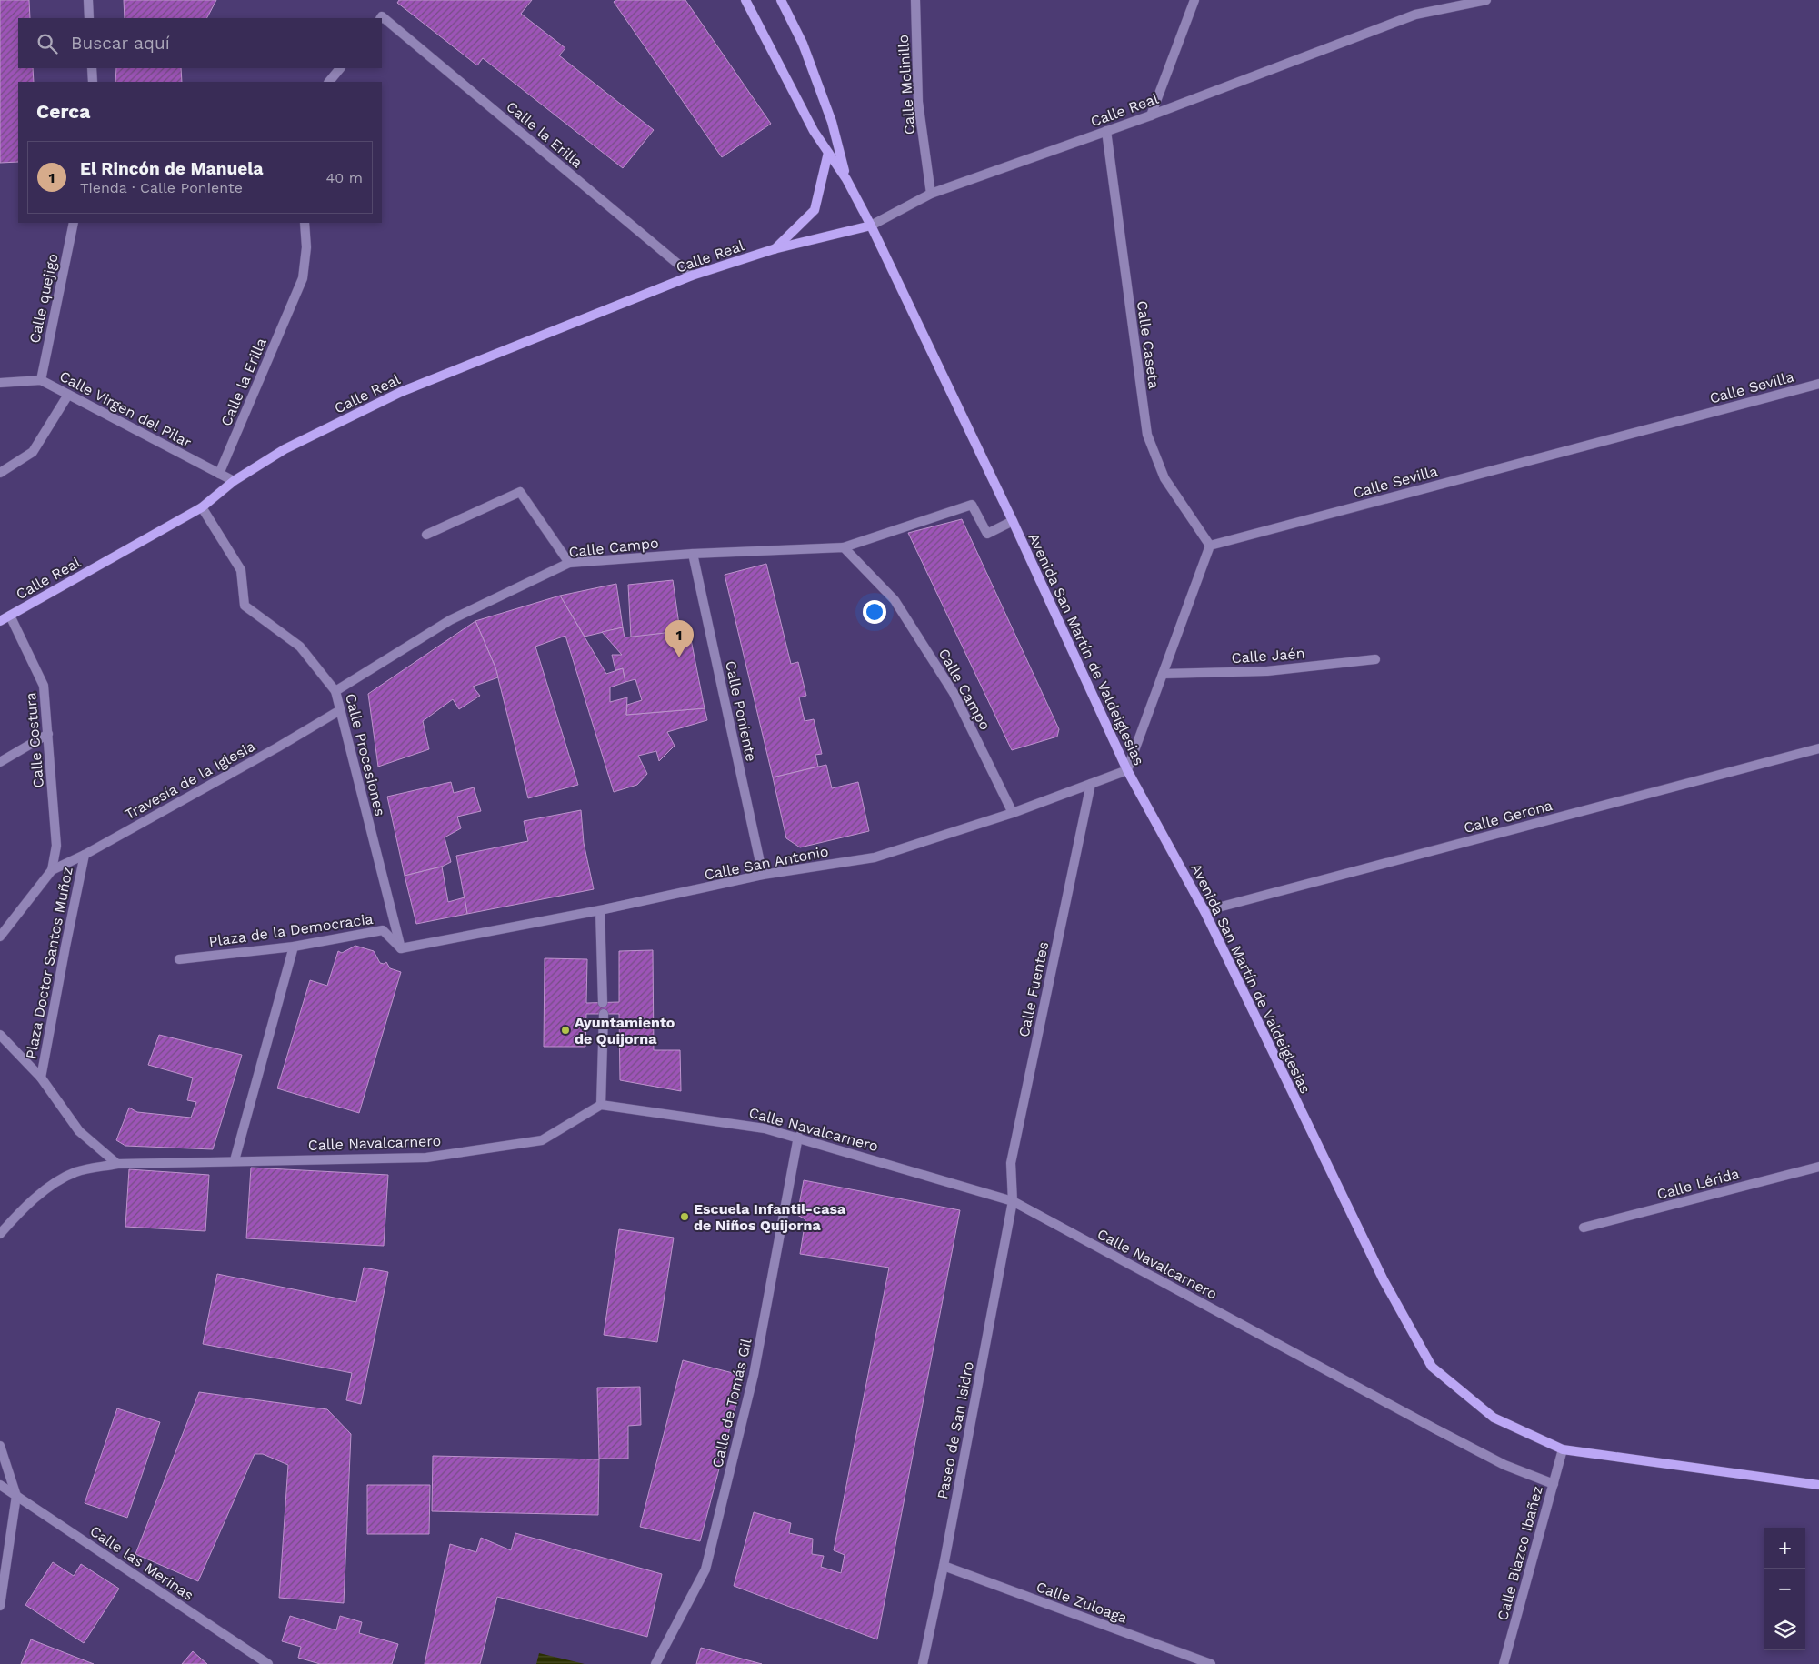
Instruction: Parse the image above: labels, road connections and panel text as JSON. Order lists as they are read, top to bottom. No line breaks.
{"streets":{"main road":["Calle Real","Avenida San Martín de Valdeiglesias"],"street":["Calle Molinillo","Calle la Erilla","Calle quejigo","Calle Caseta","Calle Sevilla","Calle Virgen del Pilar","Calle Campo","Calle Jaén","Calle Poniente","Calle Costura","Calle Procesiones","Travesía de la Iglesia","Calle Gerona","Calle San Antonio","Plaza de la Democracia","Plaza Doctor Santos Muñoz","Calle Fuentes","Calle Navalcarnero","Calle Lérida","Calle de Tomás Gil","Paseo de San Isidro","Calle Blazco Ibañez","Calle las Merinas","Calle Zuloaga"]},"crossings":[["Calle Molinillo","Calle Real"],["Calle Real","Calle la Erilla"],["Calle Real","Calle Caseta"],["Calle Real","Calle Virgen del Pilar"],["Calle Real","Avenida San Martín de Valdeiglesias"],["Calle Real","Calle Costura"],["Calle Real","Calle Procesiones"],["Calle la Erilla","Calle Virgen del Pilar"],["Calle quejigo","Calle Virgen del Pilar"],["Calle Caseta","Calle Sevilla"],["Calle Campo","Avenida San Martín de Valdeiglesias"],["Calle Campo","Calle Poniente"],["Calle Campo","Calle Procesiones"],["Calle Campo","Calle San Antonio"],["Avenida San Martín de Valdeiglesias","Calle Gerona"],["Avenida San Martín de Valdeiglesias","Calle San Antonio"],["Avenida San Martín de Valdeiglesias","Calle Blazco Ibañez"],["Calle Poniente","Calle San Antonio"],["Calle Costura","Travesía de la Iglesia"],["Calle Costura","Plaza Doctor Santos Muñoz"],["Calle Procesiones","Travesía de la Iglesia"],["Calle Procesiones","Calle San Antonio"],["Calle Procesiones","Plaza de la Democracia"],["Travesía de la Iglesia","Plaza Doctor Santos Muñoz"],["Calle San Antonio","Plaza de la Democracia"],["Calle San Antonio","Calle Fuentes"],["Calle Fuentes","Calle Navalcarnero"],["Calle Fuentes","Paseo de San Isidro"],["Calle Navalcarnero","Calle de Tomás Gil"],["Calle Navalcarnero","Paseo de San Isidro"],["Calle Navalcarnero","Calle Blazco Ibañez"],["Paseo de San Isidro","Calle Zuloaga"]],"places":["Ayuntamiento de Quijorna","Escuela Infantil-casa de Niños Quijorna"],"page":{"search":"Buscar aquí","heading":"Cerca","list":[{"mark":"1","name":"El Rincón de Manuela","note":"Tienda · Calle Poniente","value":"40 m"}],"pins":"1","map_buttons":["+","−"]}}
